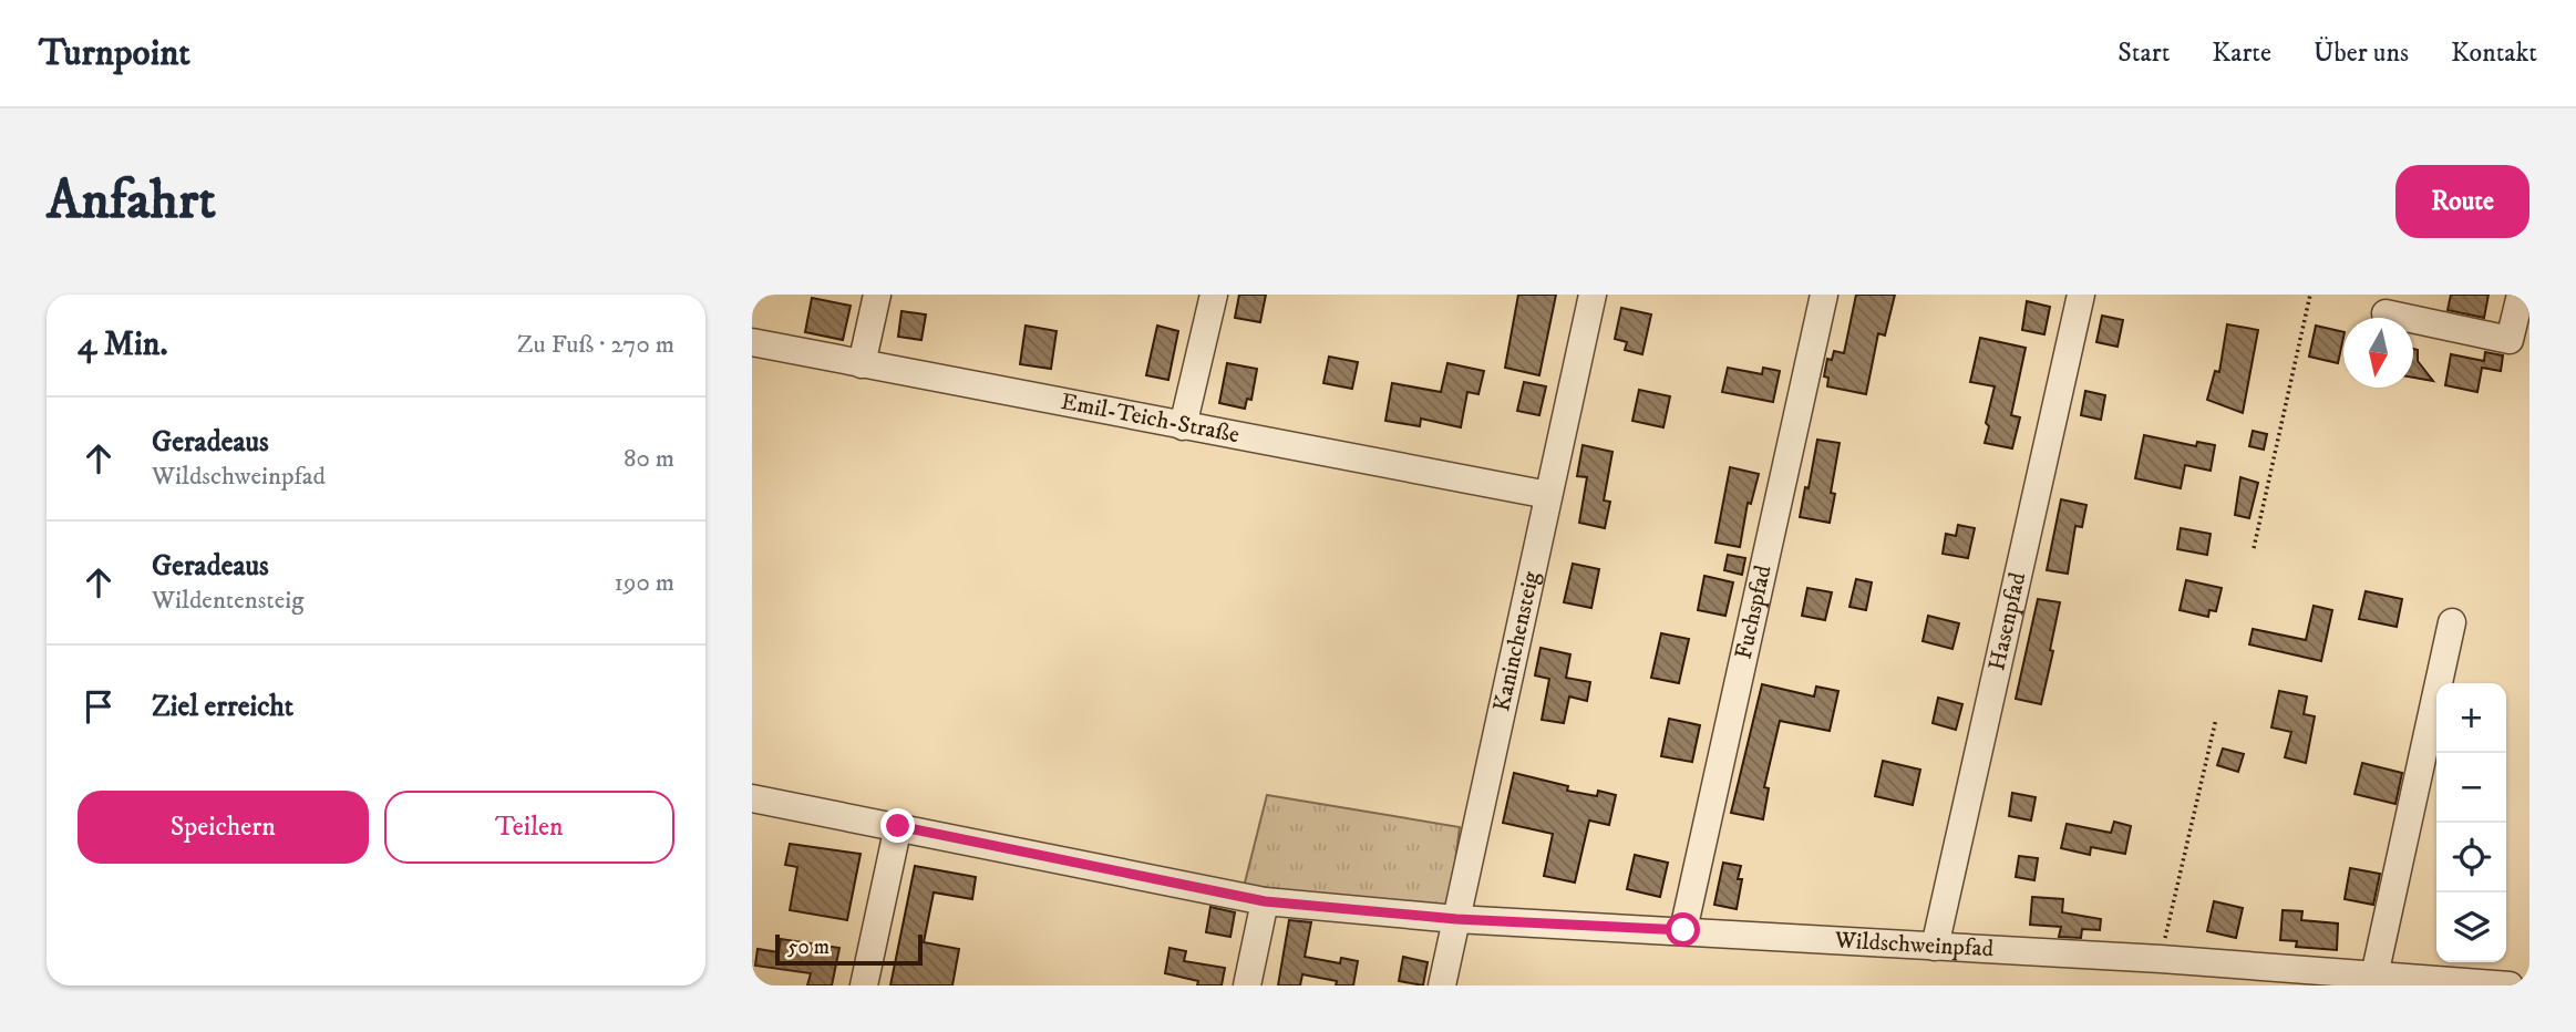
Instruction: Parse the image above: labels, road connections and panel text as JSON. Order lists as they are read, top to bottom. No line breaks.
{"streets":{"street":["Emil-Teich-Straße","Fuchspfad","Hasenpfad","Kaninchensteig","Wildschweinpfad"]},"crossings":[["Emil-Teich-Straße","Kaninchensteig"],["Fuchspfad","Wildschweinpfad"],["Hasenpfad","Wildschweinpfad"],["Kaninchensteig","Wildschweinpfad"]],"scale_bar":"50 m","north":"bottom","page":{"header":"Turnpoint","nav":["Start","Karte","Über uns","Kontakt"],"buttons":["Route",["Speichern","Teilen"]],"title":"Anfahrt","heading":["4 Min.","Zu Fuß · 270 m"],"list":[["Geradeaus","Wildschweinpfad","80 m"],["Geradeaus","Wildentensteig","190 m"],"Ziel erreicht"],"map_buttons":["+","−"],"scale":"50 m"}}
